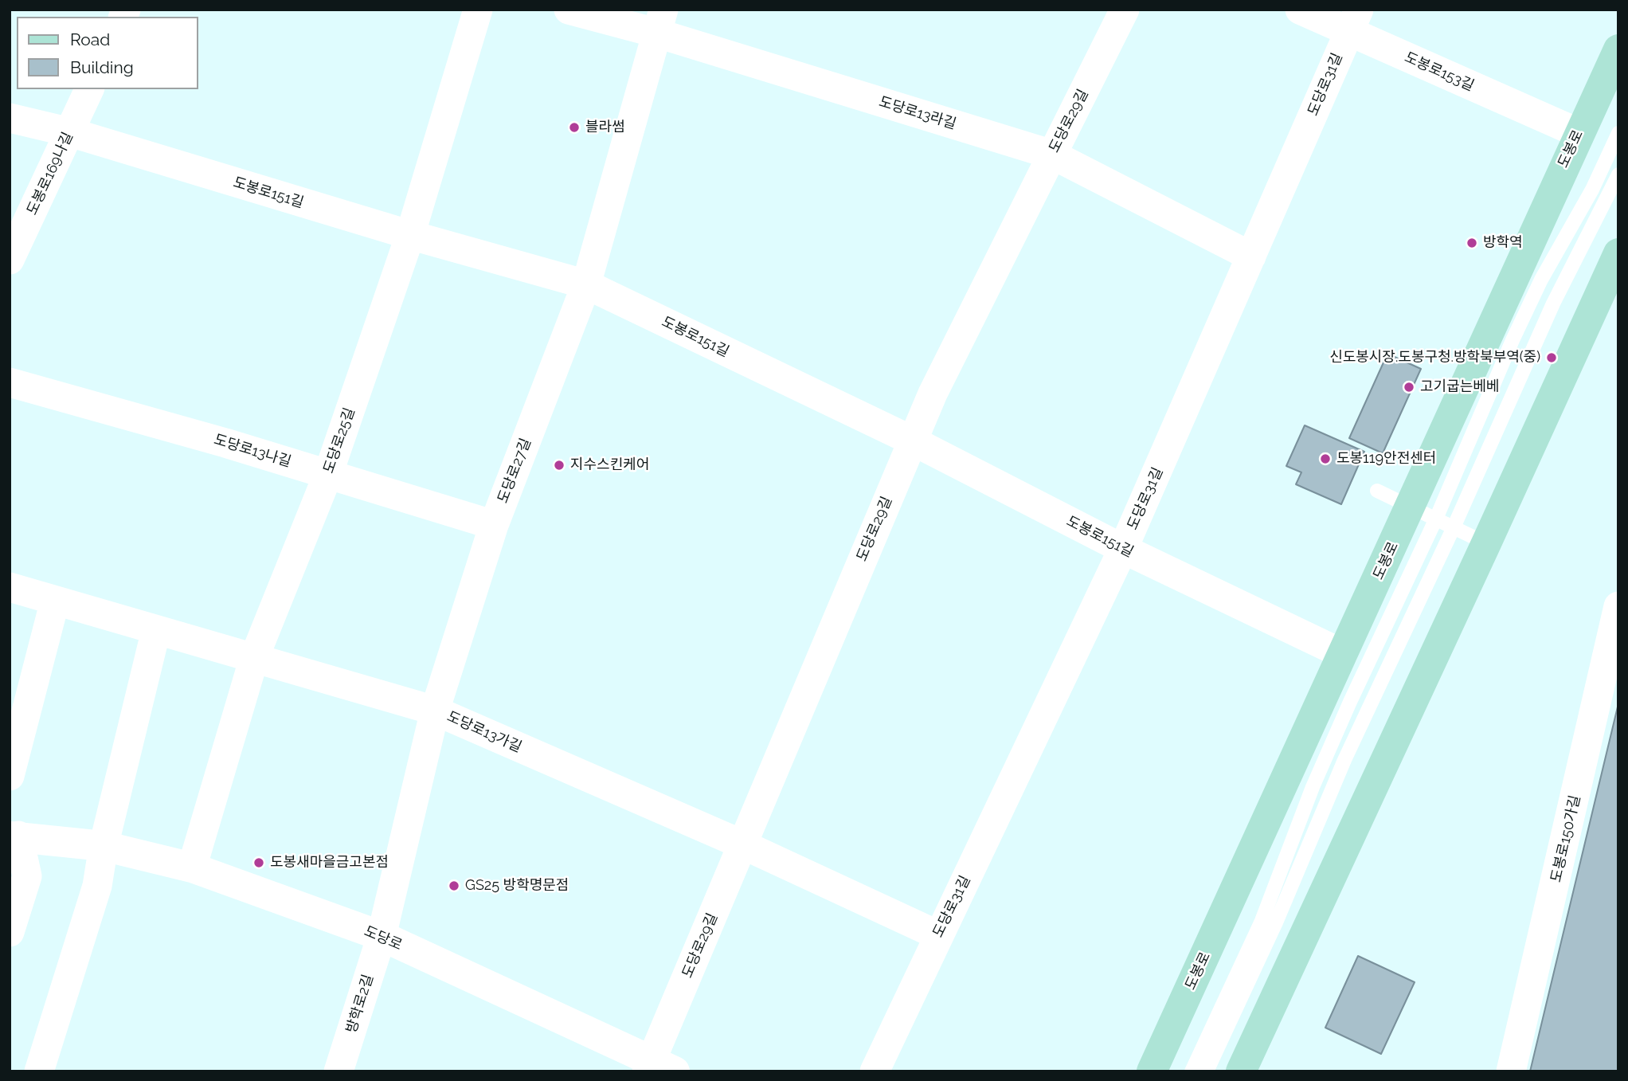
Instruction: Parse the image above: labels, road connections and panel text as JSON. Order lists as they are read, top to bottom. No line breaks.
{"streets":{"main road":["도봉로","도당로"],"street":["도봉로153길","도당로31길","도당로13라길","도당로29길","도봉로169나길","도봉로151길","도당로25길","도당로13나길","도당로27길","도당로13가길","도봉로150가길","방학로2길"]},"crossings":[["도봉로153길","도당로31길"],["도봉로153길","도봉로"],["도당로31길","도당로13라길"],["도당로31길","도봉로151길"],["도당로31길","도당로13가길"],["도당로13라길","도당로29길"],["도당로13라길","도당로27길"],["도당로29길","도봉로151길"],["도당로29길","도당로13가길"],["도당로29길","도당로"],["도봉로","도봉로151길"],["도봉로169나길","도봉로151길"],["도봉로151길","도당로25길"],["도봉로151길","도당로27길"],["도당로25길","도당로13나길"],["도당로25길","도당로13가길"],["도당로25길","도당로"],["도당로13나길","도당로27길"],["도당로27길","도당로13가길"],["도당로27길","도당로"],["도당로27길","방학로2길"],["도당로","방학로2길"]],"places":["블라썸","방학역","신도봉시장.도봉구청.방학북부역(중)","고기굽는베베","도봉119안전센터","지수스킨케어","도봉새마을금고본점","GS25 방학명문점"],"legend":["Road","Building"]}
